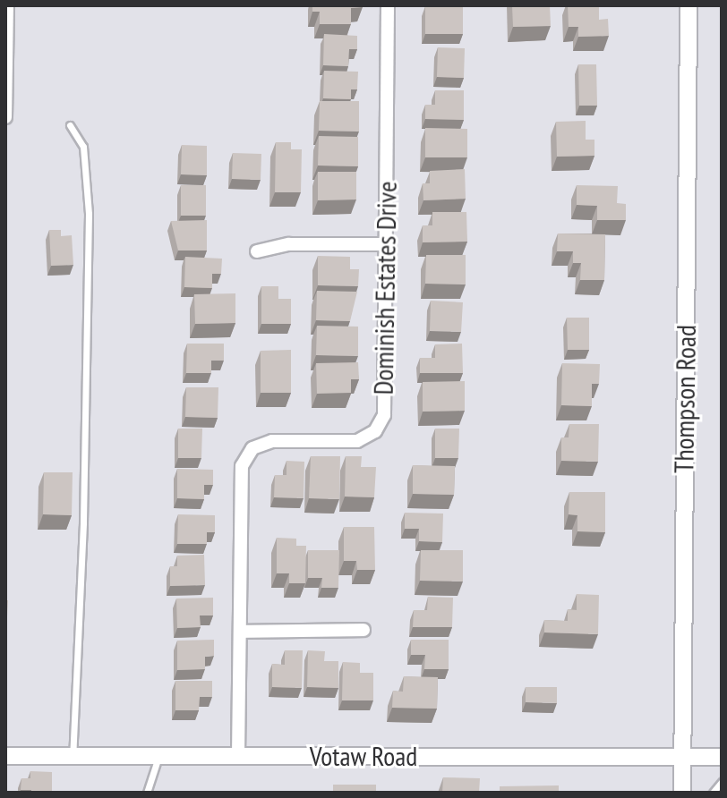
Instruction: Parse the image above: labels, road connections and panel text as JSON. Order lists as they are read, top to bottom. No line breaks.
{"streets":{"street":["Dominish Estates Drive","Thompson Road","Votaw Road"]},"crossings":[["Dominish Estates Drive","Votaw Road"],["Thompson Road","Votaw Road"]]}
